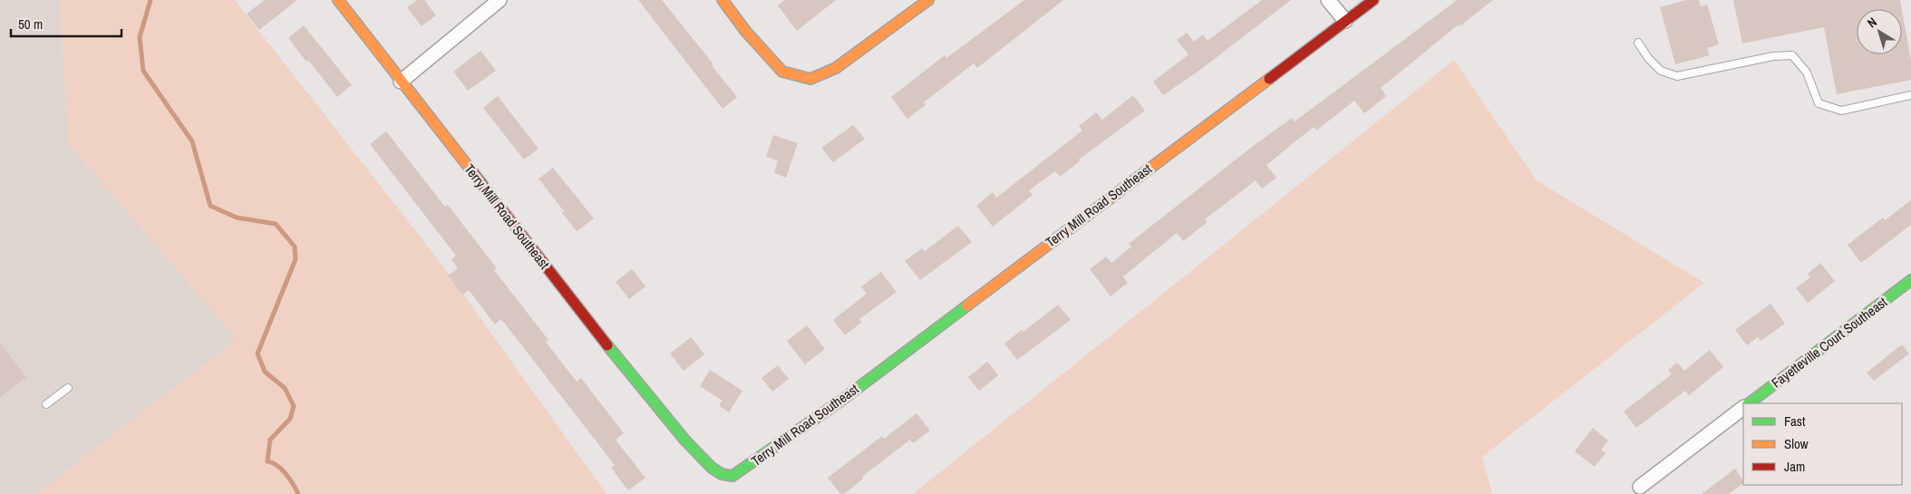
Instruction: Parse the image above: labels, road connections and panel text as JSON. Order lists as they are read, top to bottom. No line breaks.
{"streets":{"street":["Terry Mill Road Southeast","Fayetteville Court Southeast"]},"legend":["Fast","Slow","Jam"],"scale_bar":"50 m","north":"top left"}
